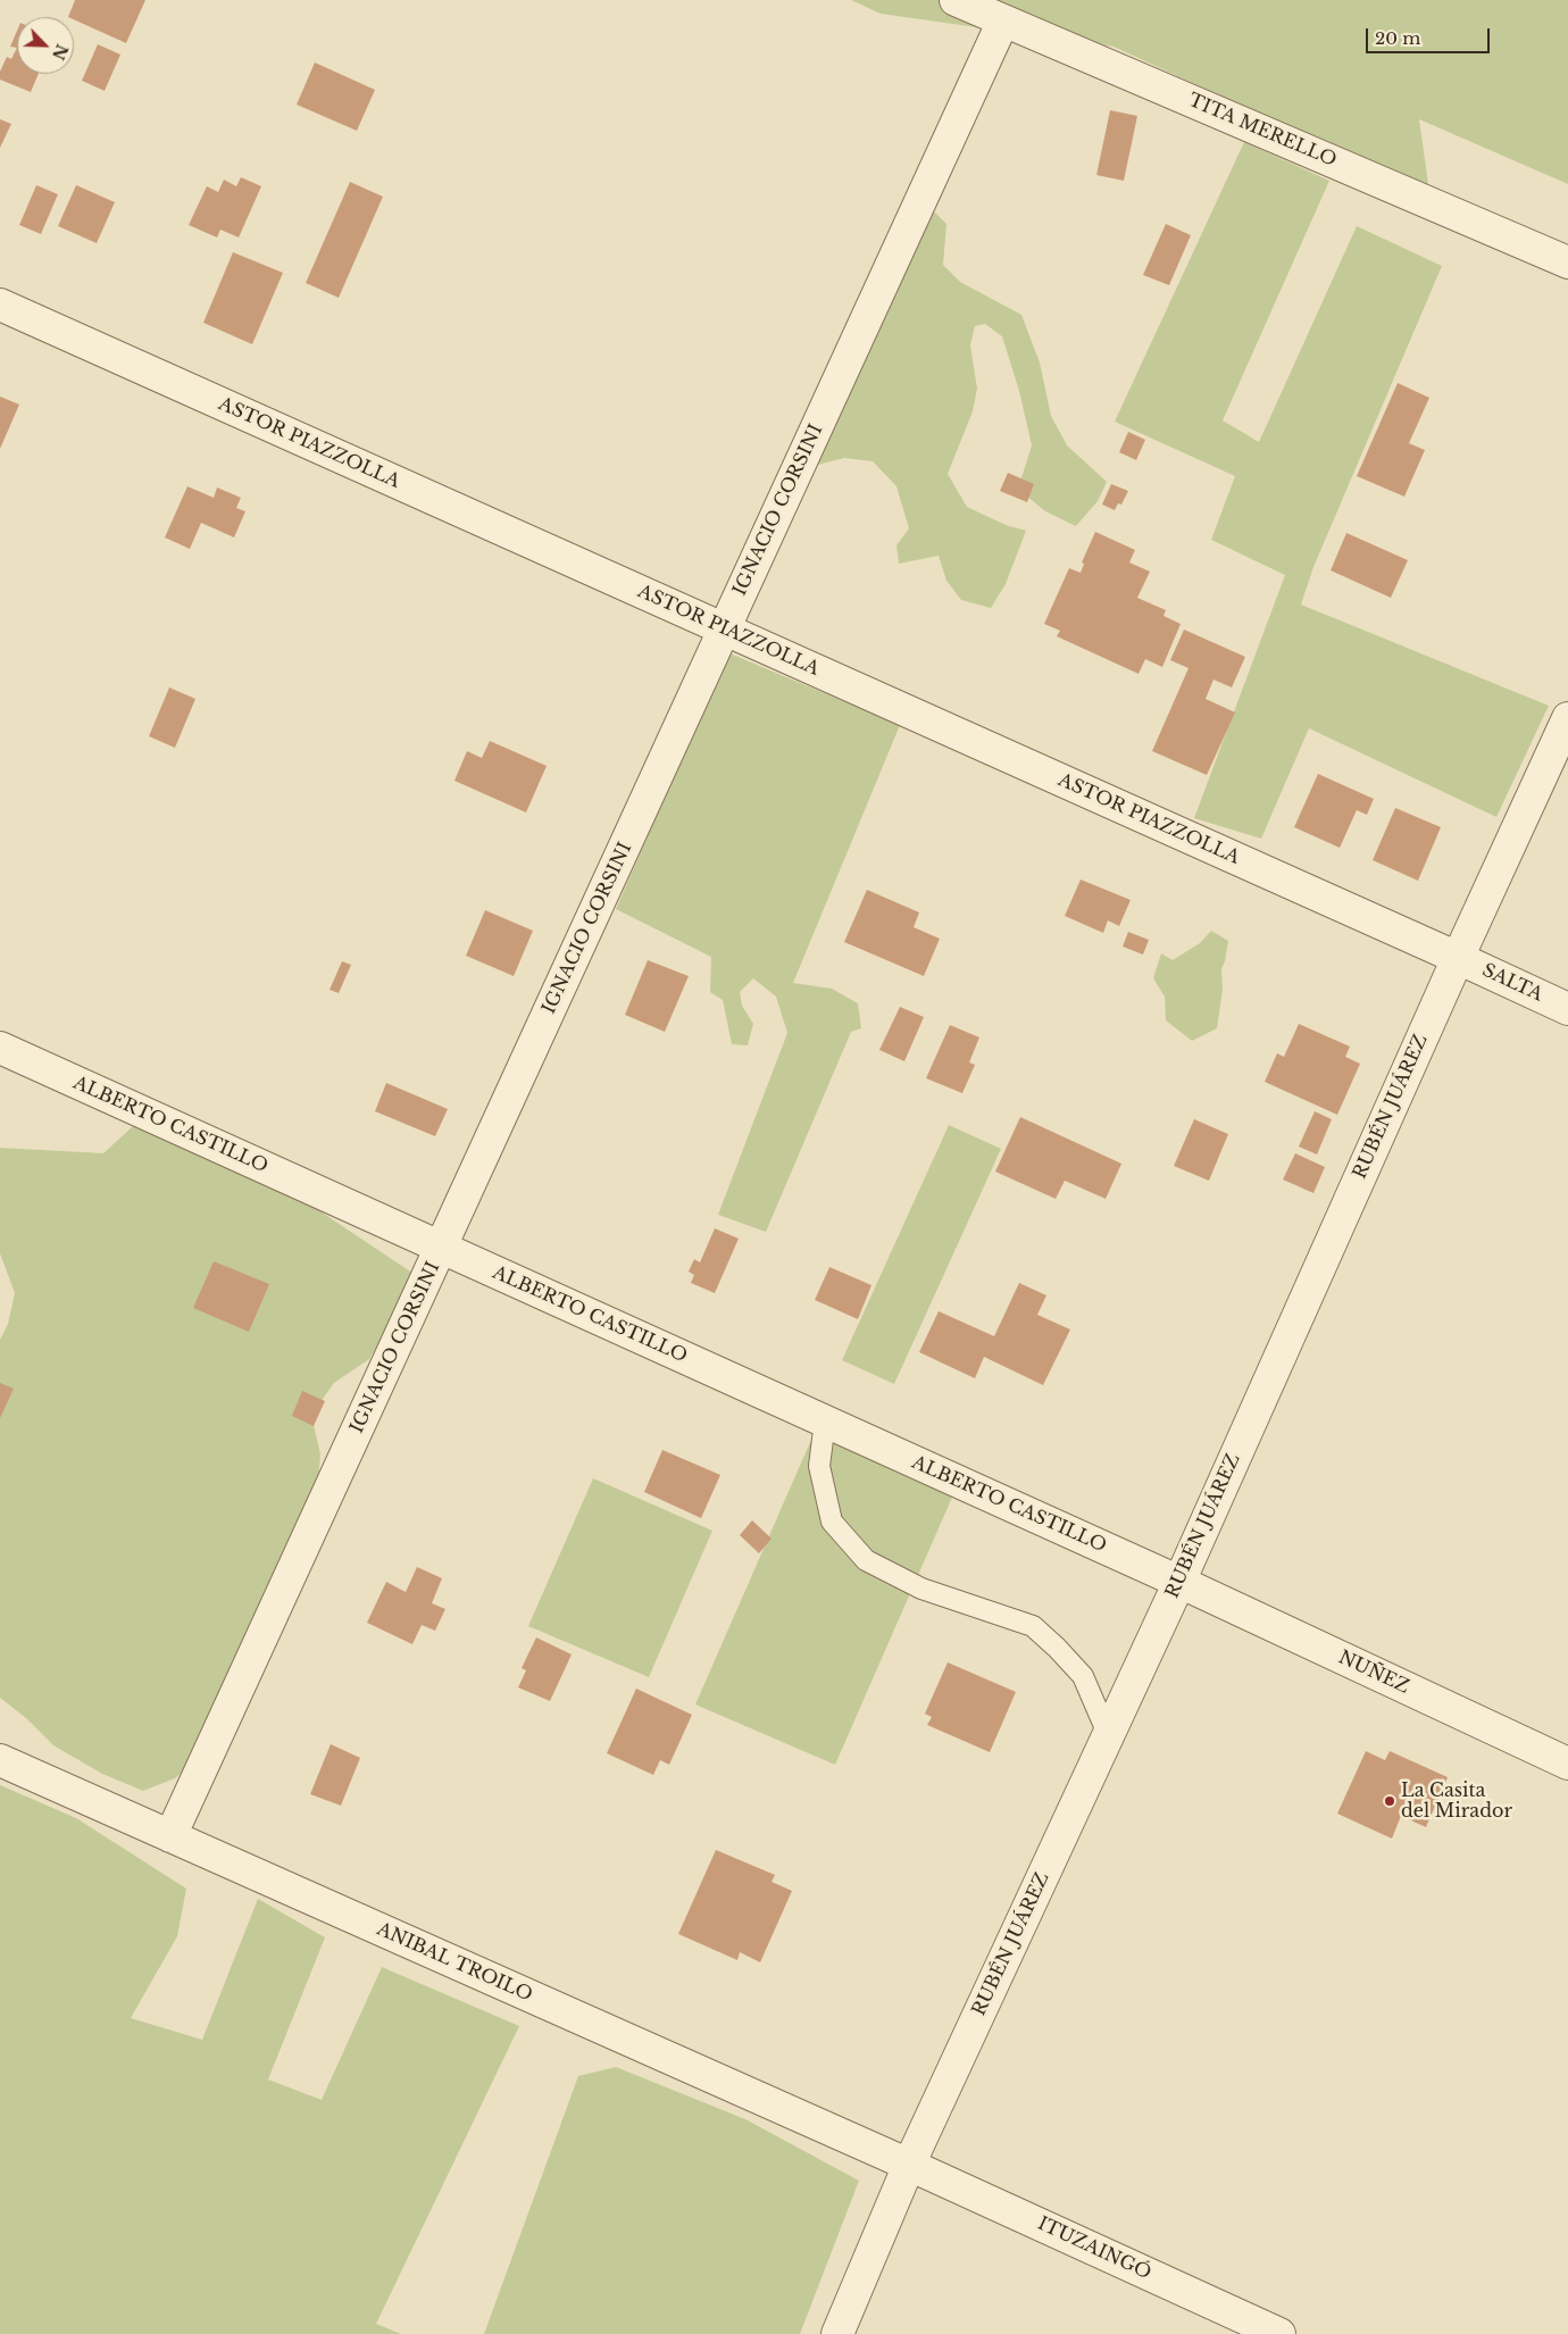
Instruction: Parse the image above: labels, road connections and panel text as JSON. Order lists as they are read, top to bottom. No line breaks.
{"streets":{"street":["TITA MERELLO","ASTOR PIAZZOLLA","IGNACIO CORSINI","SALTA","RUBÉN JUÁREZ","ALBERTO CASTILLO","NUÑEZ","ANIBAL TROILO","ITUZAINGÓ"]},"crossings":[["TITA MERELLO","IGNACIO CORSINI"],["ASTOR PIAZZOLLA","IGNACIO CORSINI"],["ASTOR PIAZZOLLA","SALTA"],["ASTOR PIAZZOLLA","RUBÉN JUÁREZ"],["IGNACIO CORSINI","ALBERTO CASTILLO"],["IGNACIO CORSINI","ANIBAL TROILO"],["SALTA","RUBÉN JUÁREZ"],["RUBÉN JUÁREZ","ALBERTO CASTILLO"],["RUBÉN JUÁREZ","NUÑEZ"],["RUBÉN JUÁREZ","ANIBAL TROILO"],["RUBÉN JUÁREZ","ITUZAINGÓ"],["ALBERTO CASTILLO","NUÑEZ"],["ANIBAL TROILO","ITUZAINGÓ"]],"places":["La Casita del Mirador"],"scale_bar":"20 m","north":"bottom right"}
